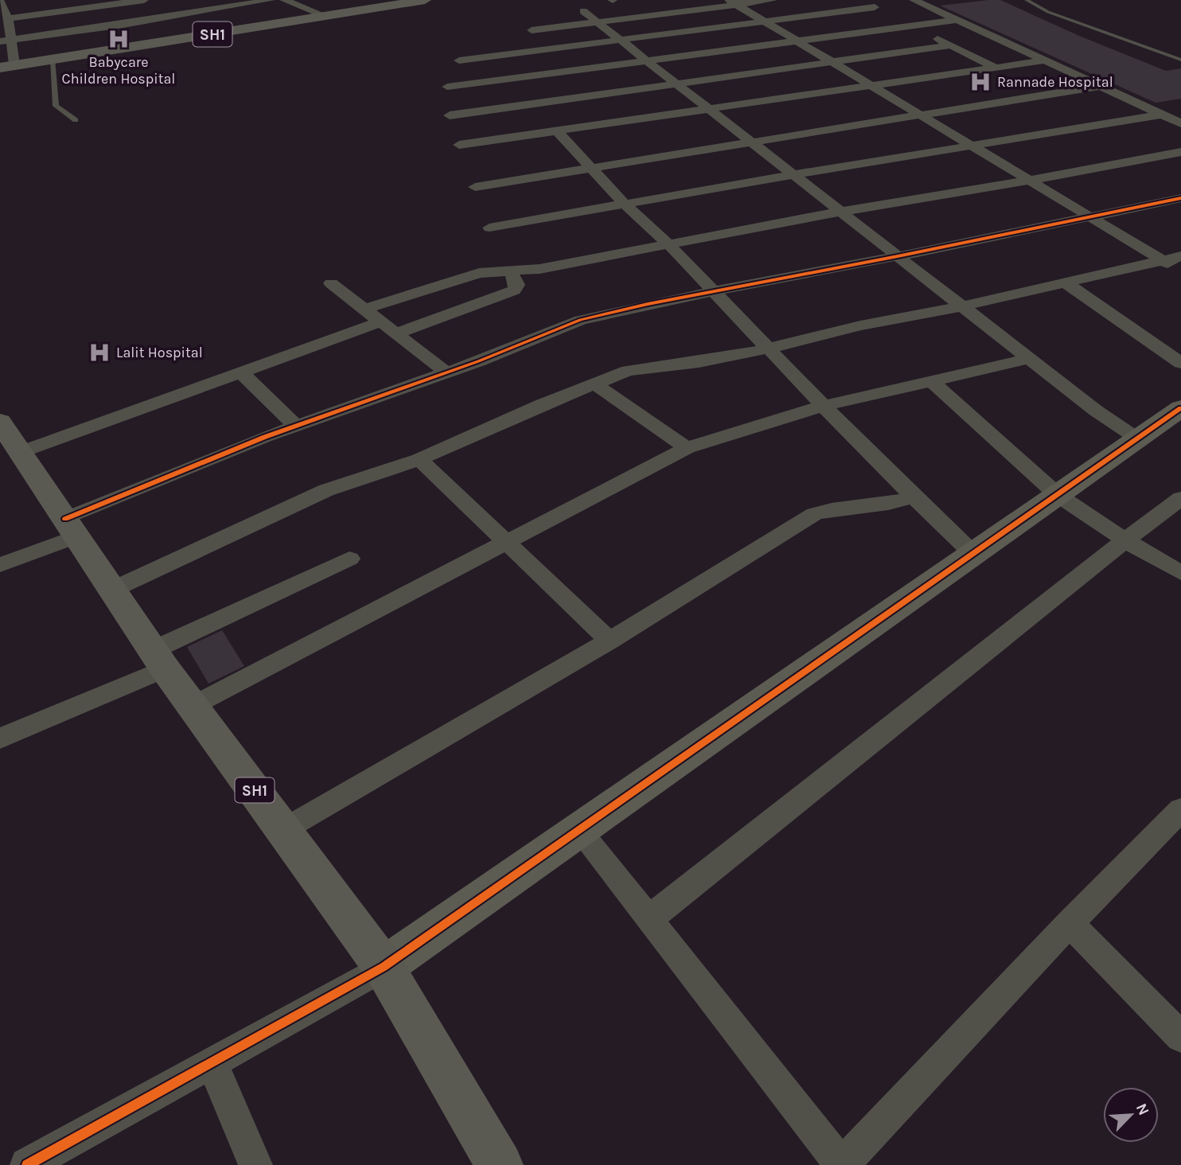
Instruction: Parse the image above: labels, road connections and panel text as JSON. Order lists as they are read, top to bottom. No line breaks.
{"streets":{"main road":["SH1"]},"places":{"hospital":["Babycare Children Hospital","Rannade Hospital","Lalit Hospital"]},"north":"top right"}
